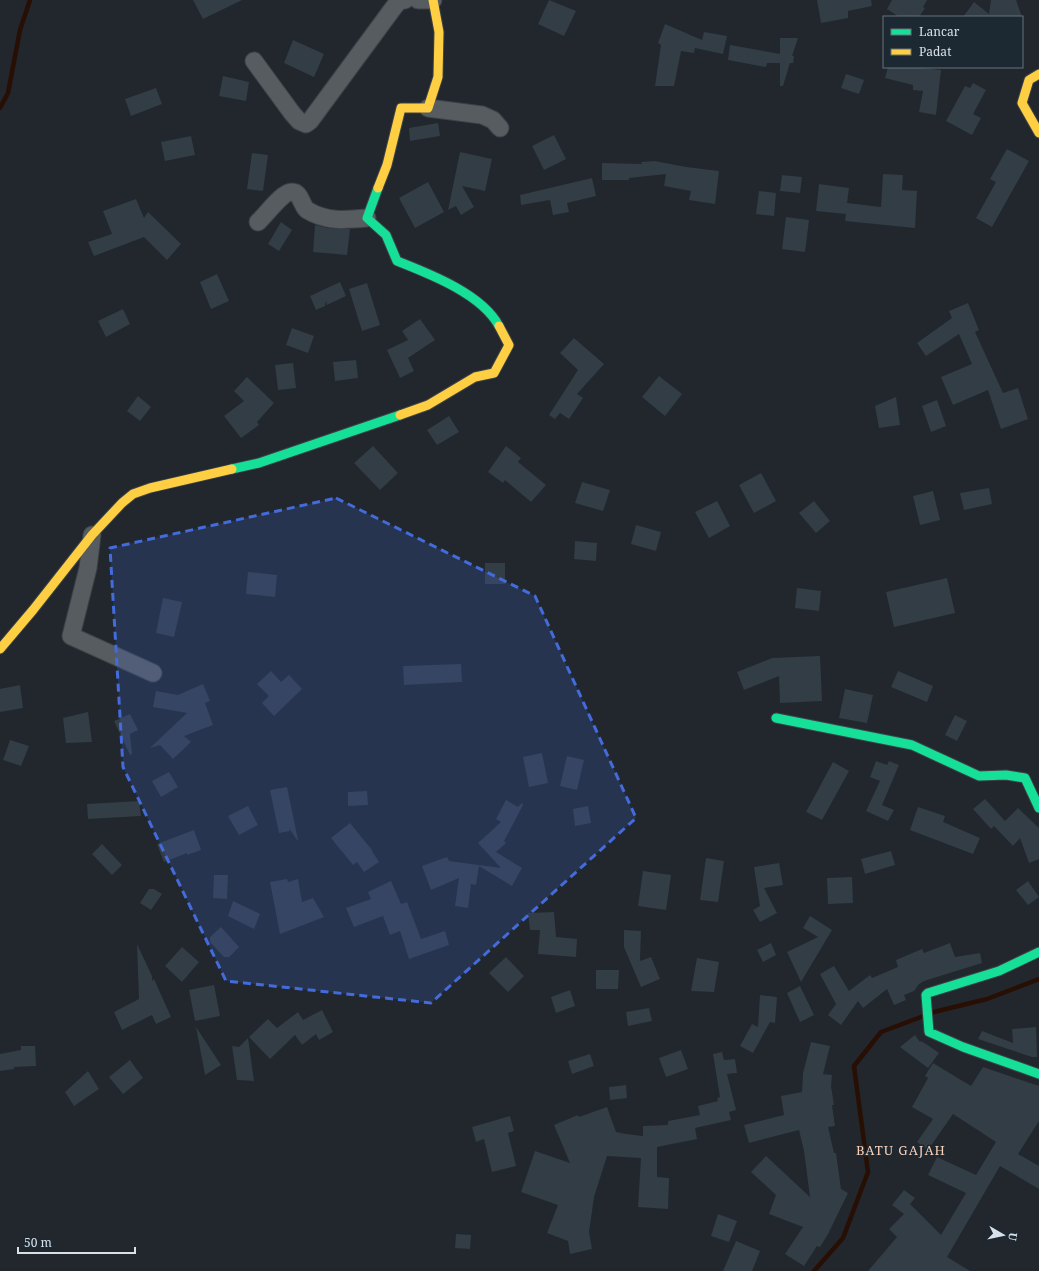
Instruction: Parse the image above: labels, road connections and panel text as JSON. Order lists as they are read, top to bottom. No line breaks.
{"districts":["BATU GAJAH"],"legend":["Lancar","Padat"],"scale_bar":"50 m","north":"right"}
